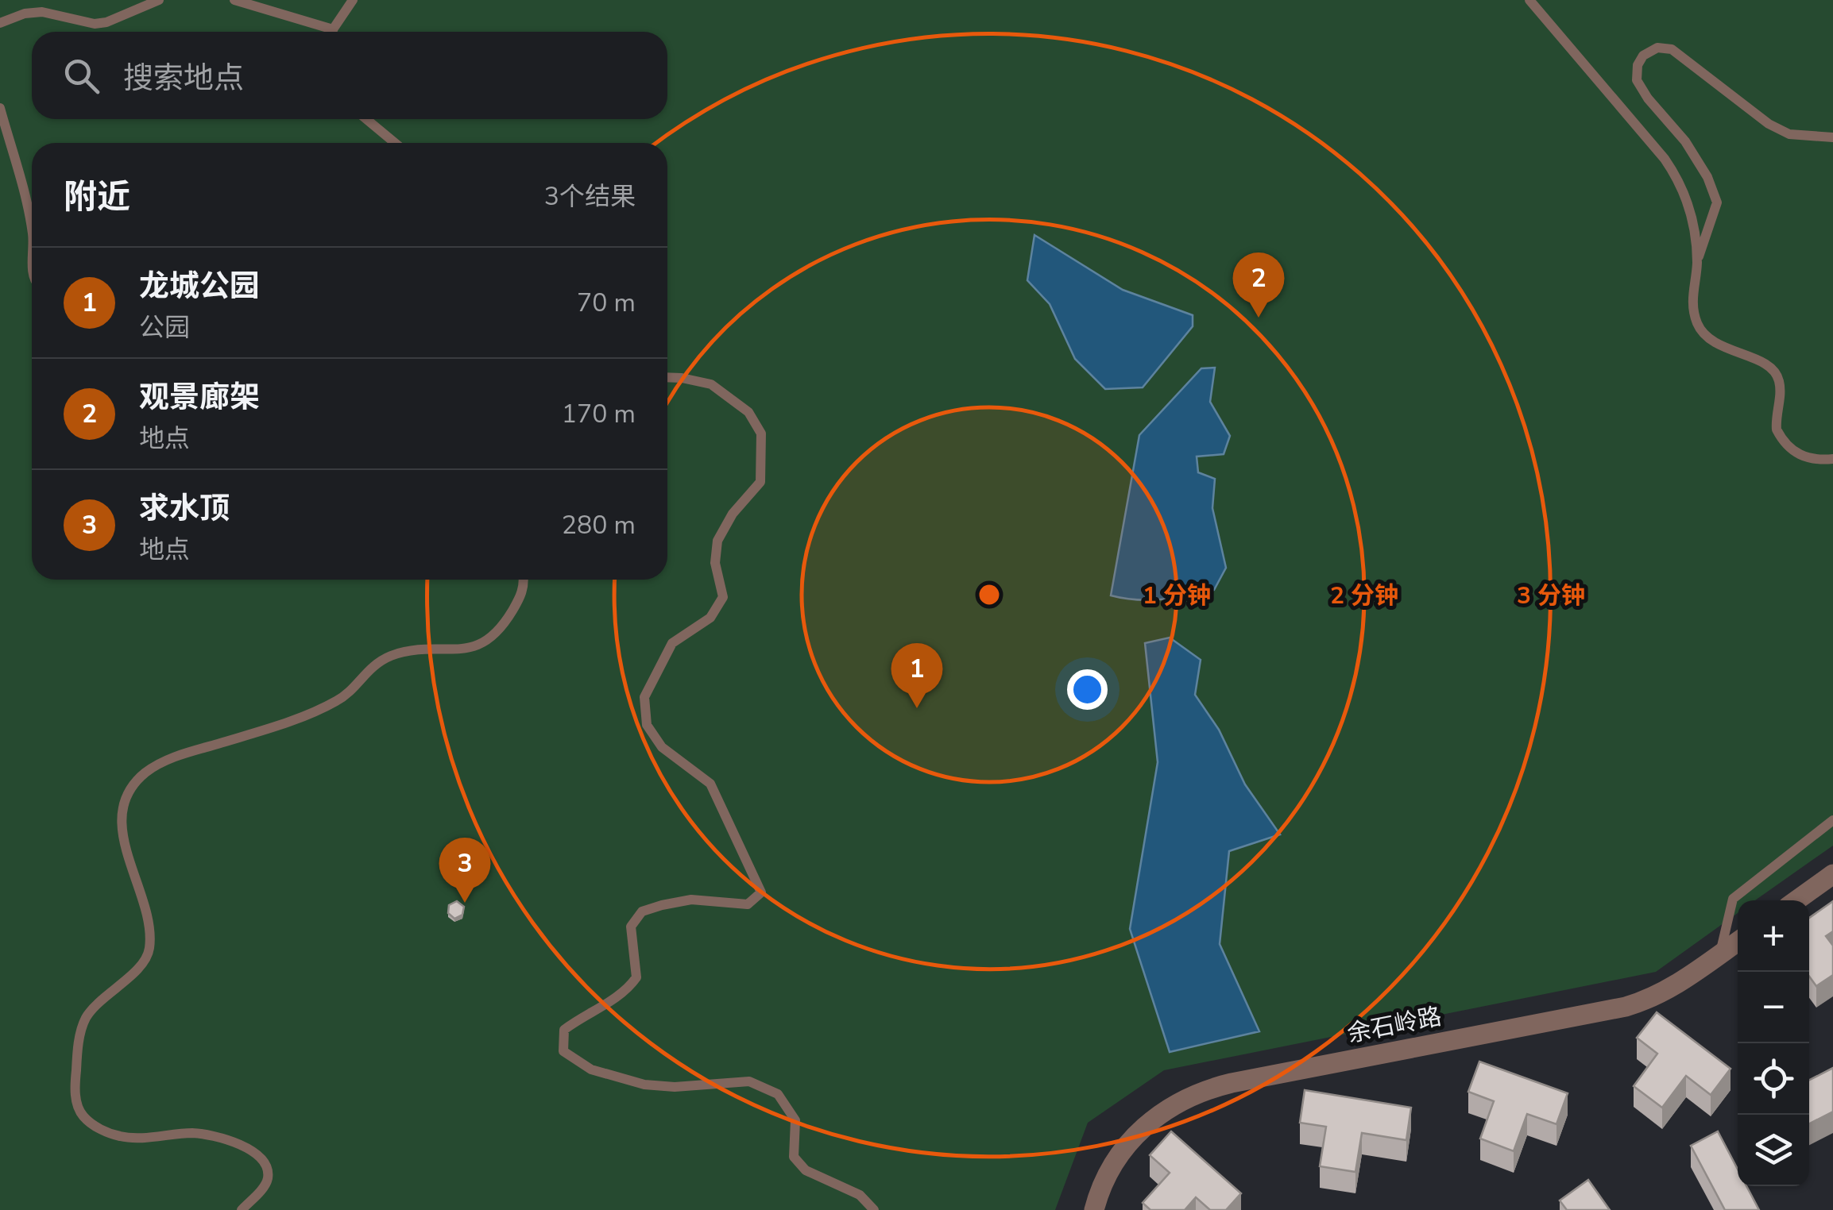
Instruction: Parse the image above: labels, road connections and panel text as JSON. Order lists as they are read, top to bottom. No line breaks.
{"streets":{"street":["余石岭路"]},"page":{"search":"搜索地点","heading":["附近","3个结果"],"list":[{"mark":"1","name":"龙城公园","note":"公园","value":"70 m"},{"mark":"2","name":"观景廊架","note":"地点","value":"170 m"},{"mark":"3","name":"求水顶","note":"地点","value":"280 m"}],"pins":["2","1","3"],"map_buttons":["+","−"]},"rings":["1 分钟","2 分钟","3 分钟"]}
